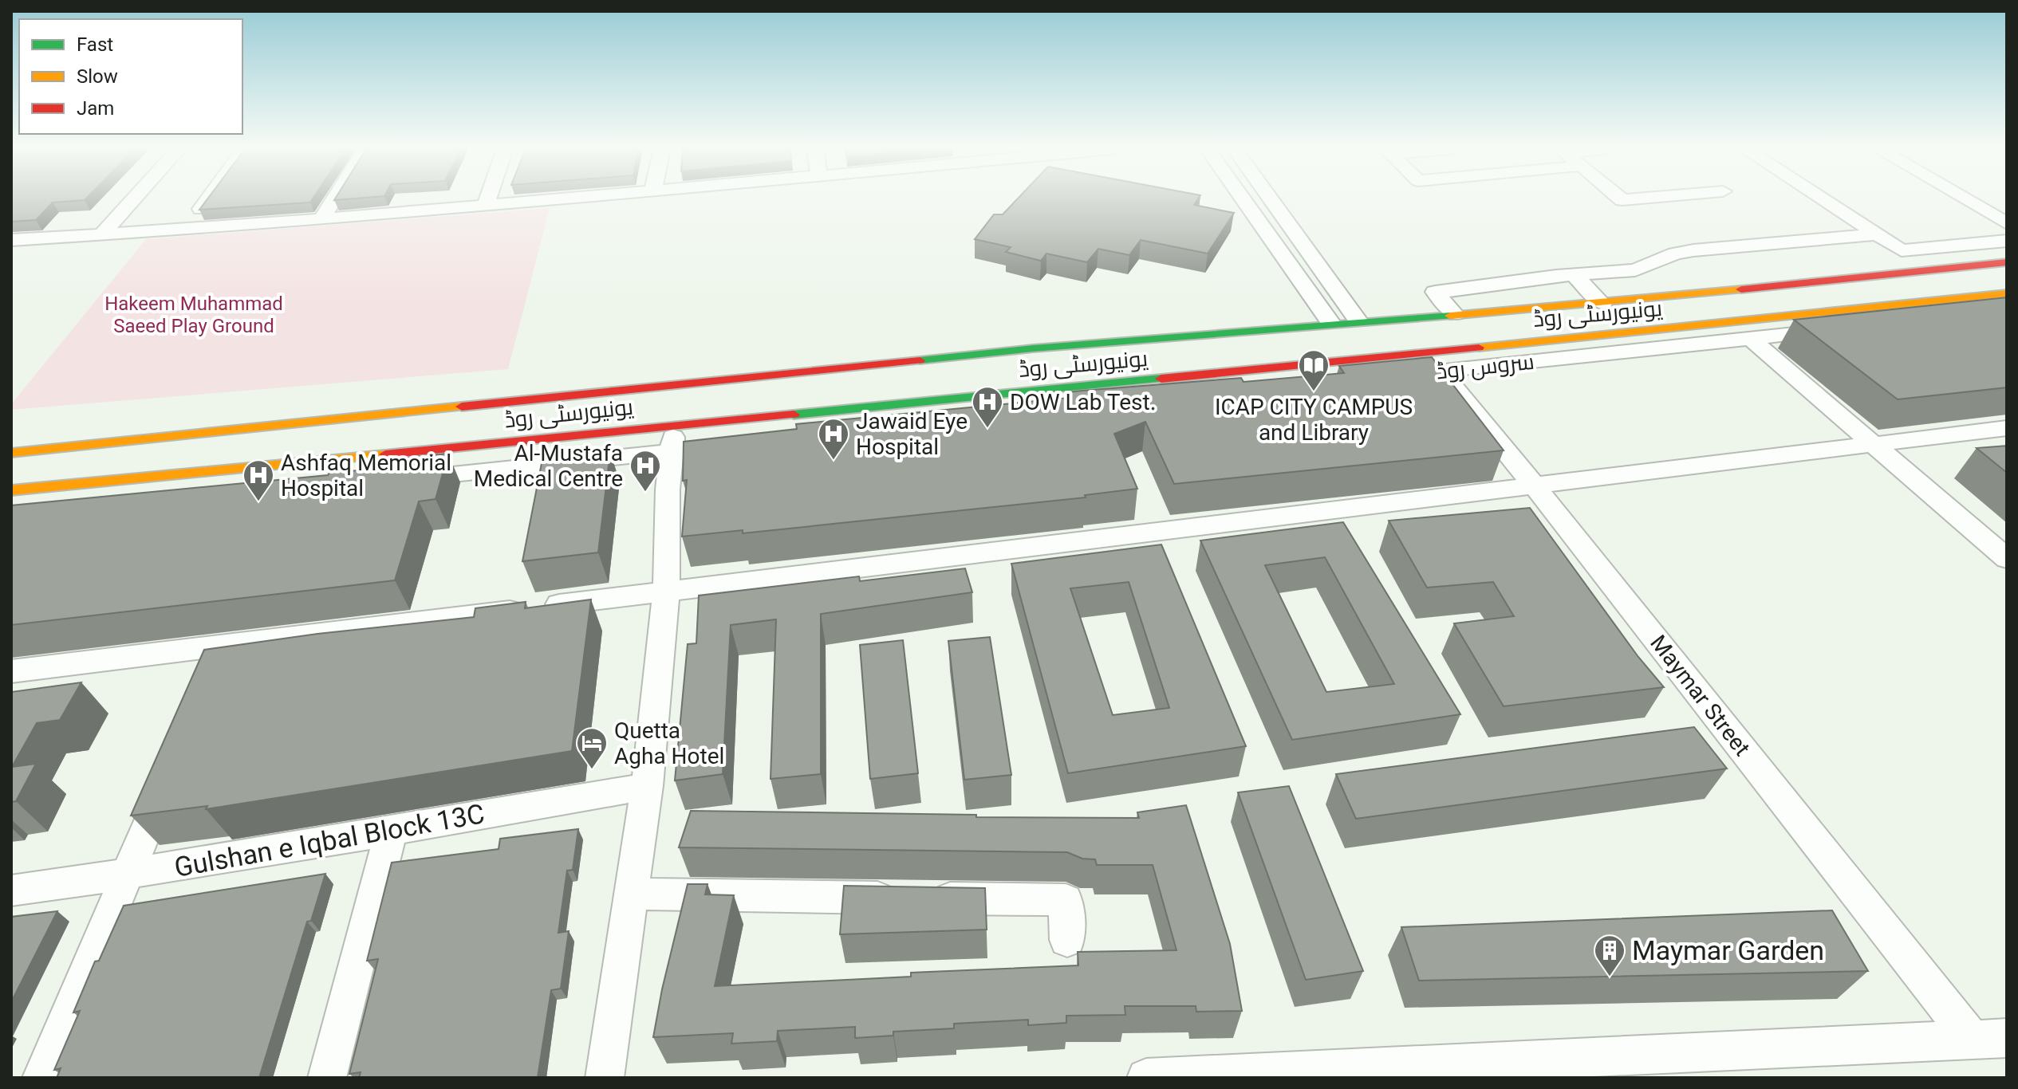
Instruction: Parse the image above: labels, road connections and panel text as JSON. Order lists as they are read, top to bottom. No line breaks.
{"streets":{"main road":["یونیورسٹی روڈ"],"street":["سروس روڈ","Maymar Street","Gulshan e Iqbal Block 13C"]},"crossings":[["یونیورسٹی روڈ","سروس روڈ"],["یونیورسٹی روڈ","Maymar Street"],["سروس روڈ","Maymar Street"]],"parks":["Hakeem Muhammad Saeed Play Ground"],"places":{"library":["ICAP CITY CAMPUS and Library"],"hospital":["DOW Lab Test.","Jawaid Eye Hospital","Al-Mustafa Medical Centre","Ashfaq Memorial Hospital"],"hotel":["Quetta Agha Hotel"],"building":["Maymar Garden"]},"legend":["Fast","Slow","Jam"]}
